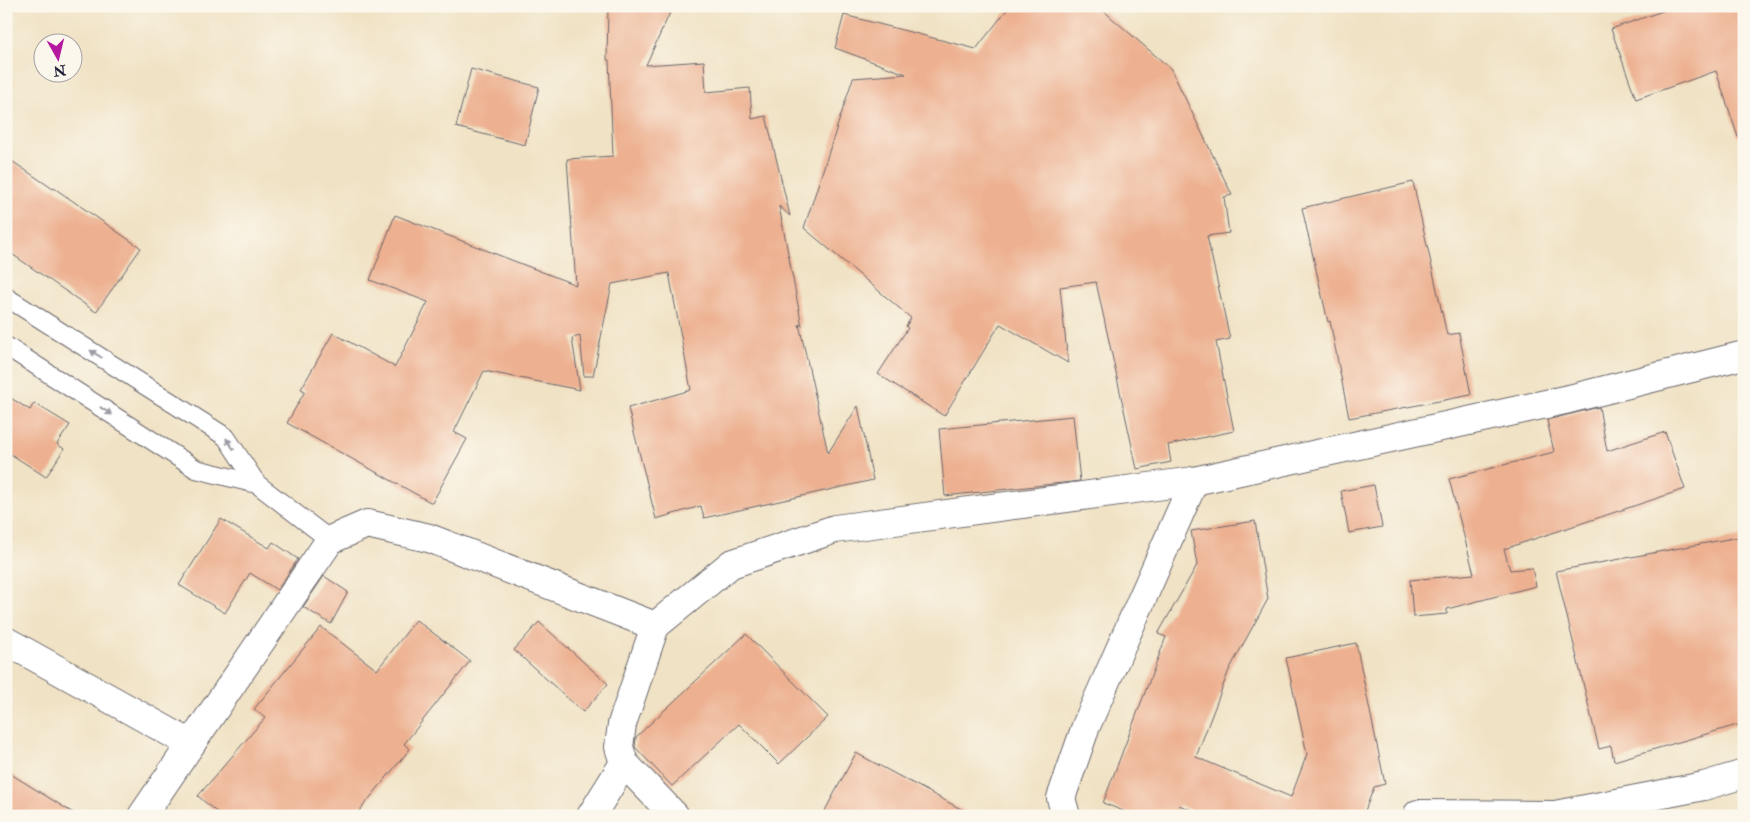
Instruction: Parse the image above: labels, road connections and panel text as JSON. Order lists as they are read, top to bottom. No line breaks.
{"north":"bottom"}
